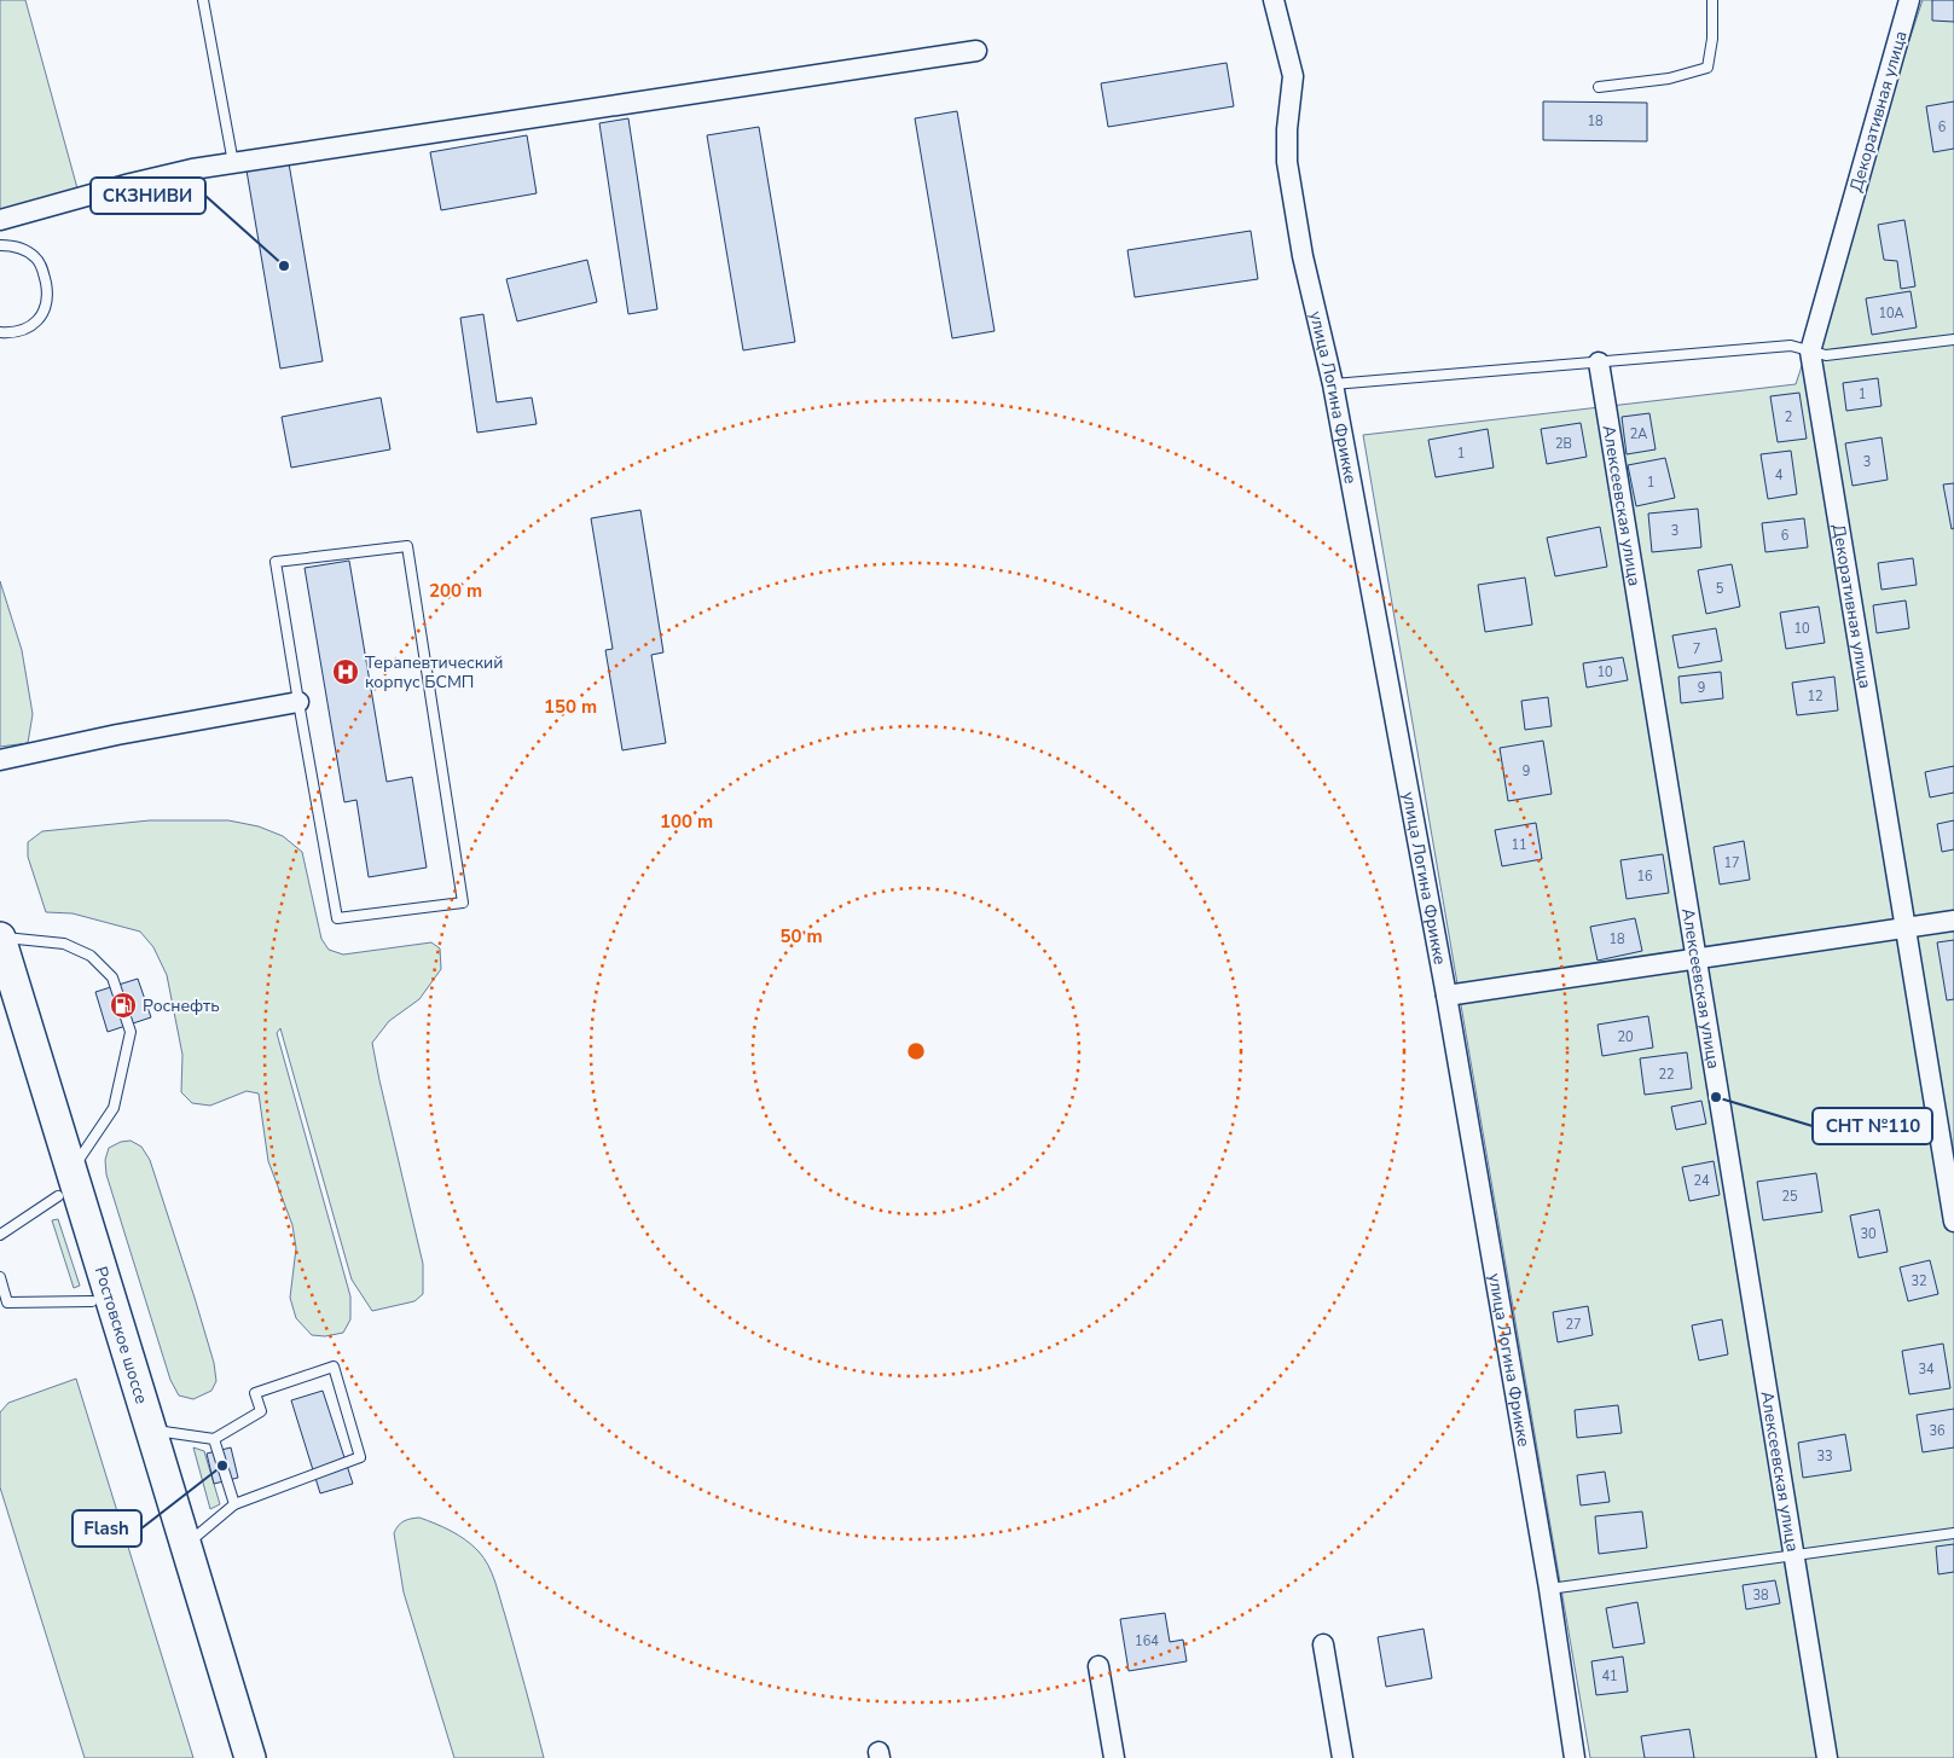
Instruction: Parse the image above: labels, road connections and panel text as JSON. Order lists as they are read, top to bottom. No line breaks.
{"streets":{"main road":["Ростовское шоссе"],"street":["Декоративная улица","улица Логина Фрикке","Алексеевская улица"]},"places":{"other":["СКЗНИВИ","СНТ №110","Flash"],"hospital":["Терапевтический корпус БСМП"],"fuel station":["Роснефть"]},"house_numbers":["18","6","10А","1","2","2А","2В","1","3","4","1","3","6","5","10","7","10","9","12","9","11","17","16","18","20","22","24","25","30","32","27","34","36","33","38","164","41"],"rings":["200 m","150 m","100 m","50 m"]}
